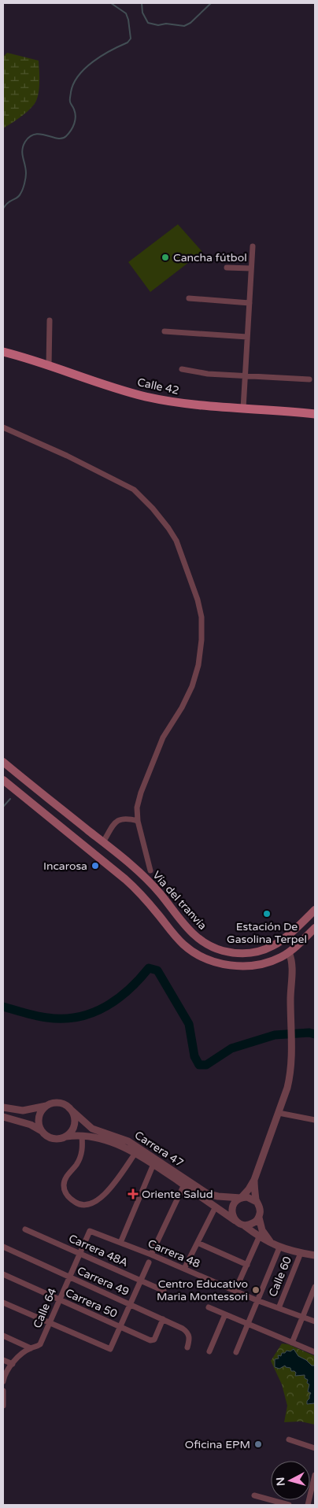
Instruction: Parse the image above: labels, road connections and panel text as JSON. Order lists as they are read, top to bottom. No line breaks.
{"streets":{"main road":["Calle 42","Vía del tranvía"],"street":["Carrera 47","Carrera 48A","Carrera 48","Calle 60","Carrera 49","Carrera 50","Calle 64"]},"crossings":[["Carrera 48A","Calle 64"],["Carrera 48","Calle 60"],["Carrera 48","Calle 64"],["Carrera 49","Carrera 50"],["Carrera 49","Calle 64"],["Carrera 50","Calle 64"]],"places":{"other":["Cancha fútbol","Incarosa","Estación De Gasolina Terpel","Centro Educativo Maria Montessori","Oficina EPM"],"health":["Oriente Salud"]},"north":"left"}
